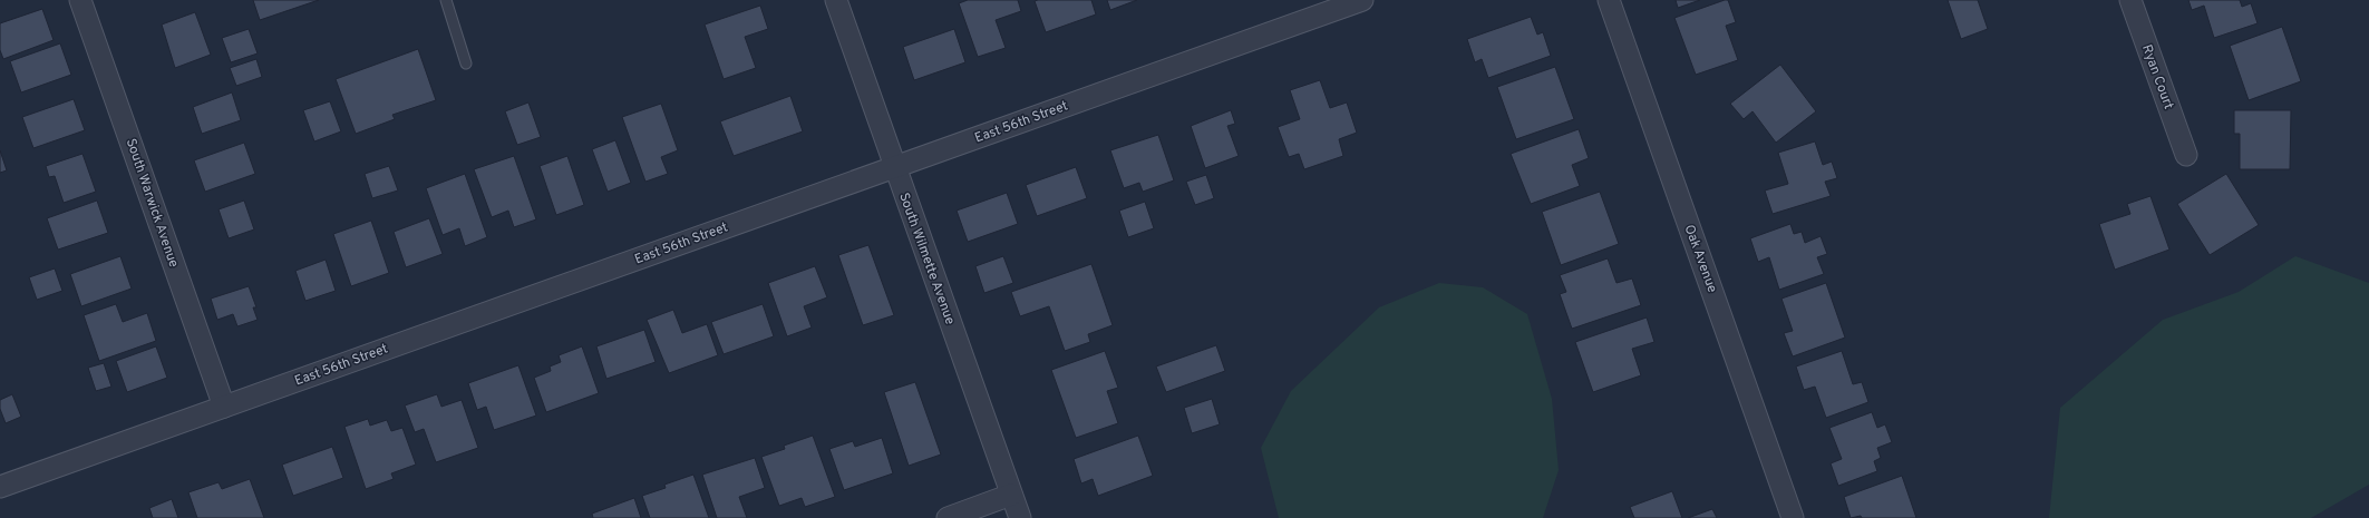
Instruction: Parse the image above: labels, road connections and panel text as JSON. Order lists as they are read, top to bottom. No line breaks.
{"streets":{"street":["Ryan Court","East 56th Street","South Warwick Avenue","South Wilmette Avenue","Oak Avenue"]},"crossings":[["East 56th Street","South Warwick Avenue"],["East 56th Street","South Wilmette Avenue"]]}
